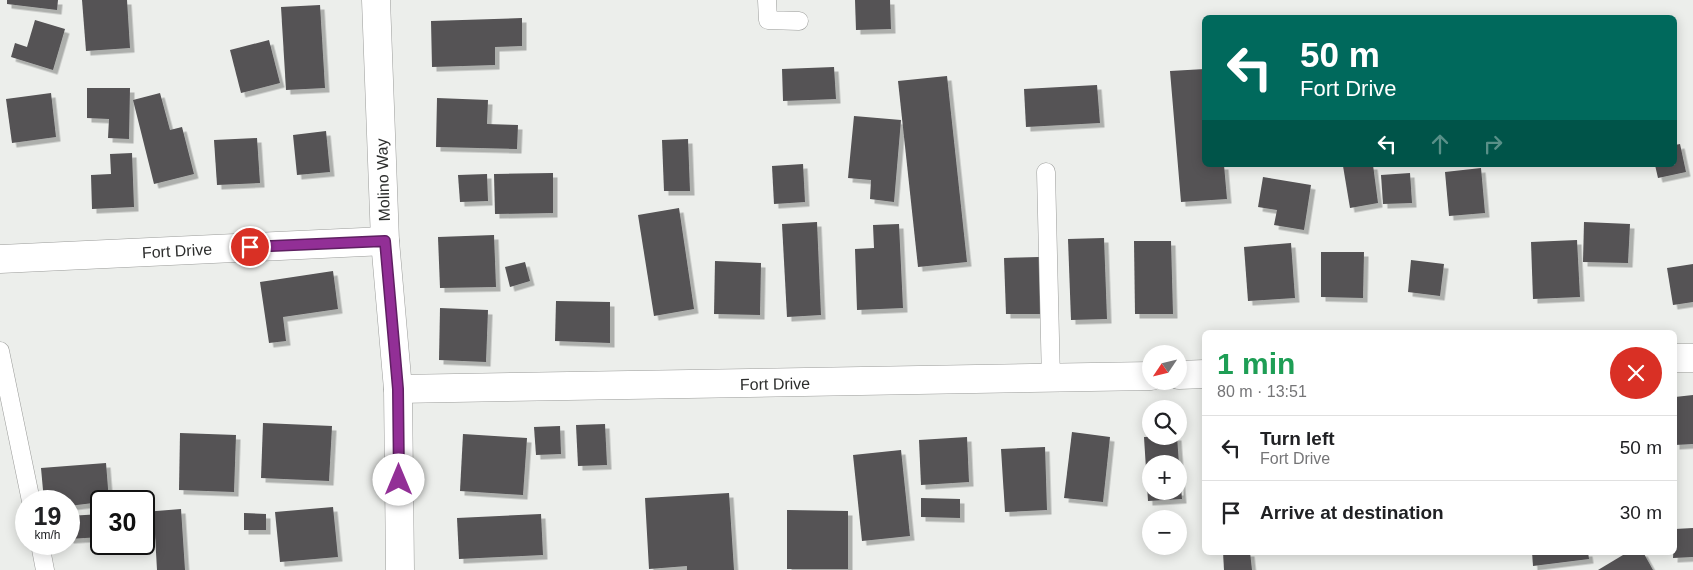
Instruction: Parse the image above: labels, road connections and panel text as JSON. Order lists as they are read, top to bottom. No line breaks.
{"streets":{"street":["Molino Way","Fort Drive"]},"crossings":[["Molino Way","Fort Drive"]],"north":"bottom left","page":{"turn":["50 m","Fort Drive"],"heading":["1 min","80 m · 13:51"],"map_buttons":["+","−"],"list":[{"name":"Turn left","note":"Fort Drive","value":"50 m"},{"name":"Arrive at destination","value":"30 m"}],"speed":"19 km/h","limit":"30"}}
